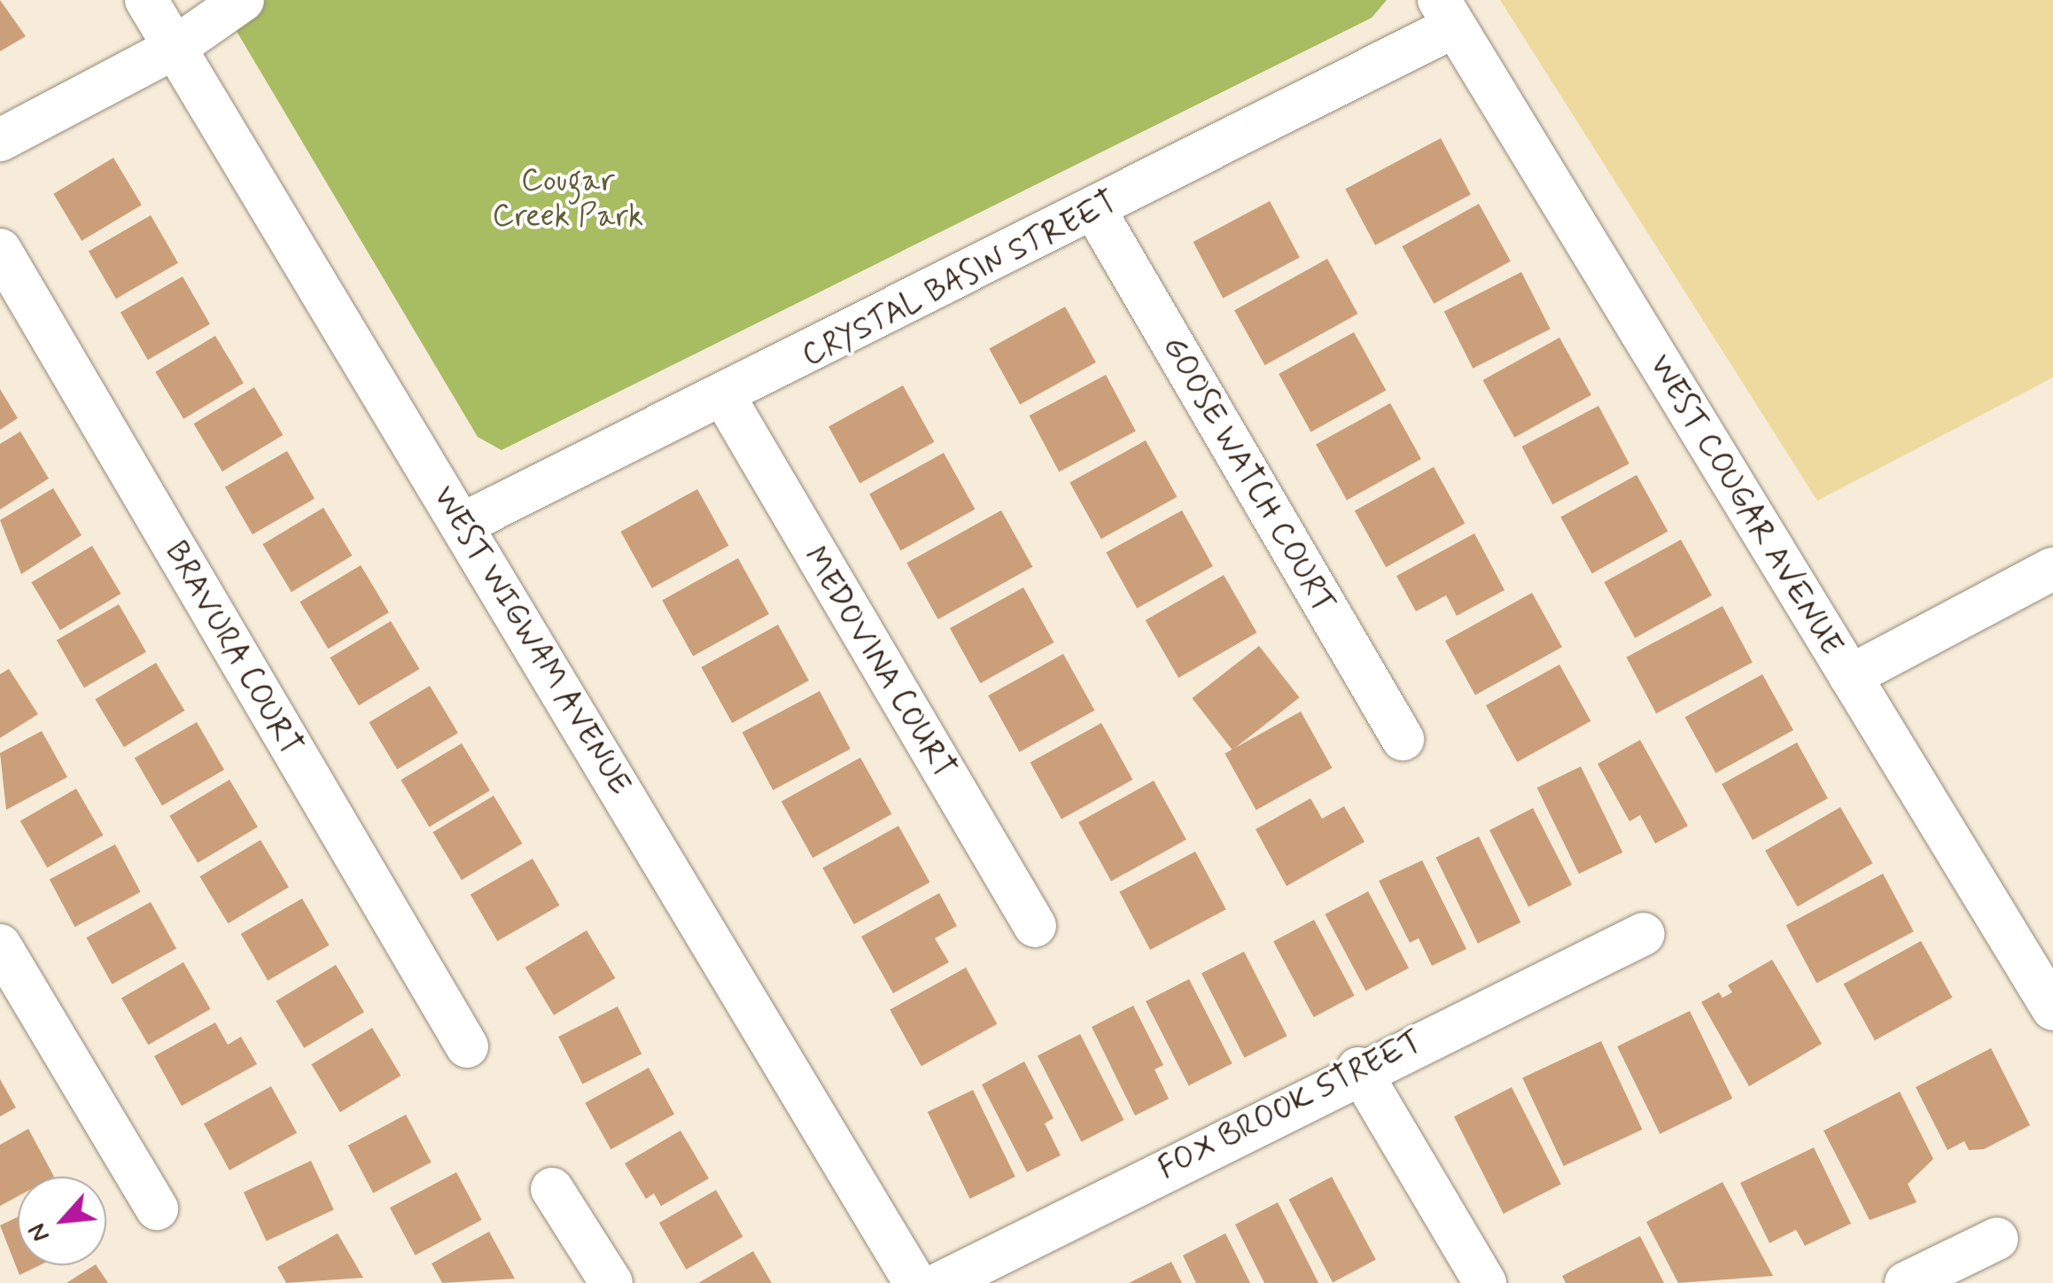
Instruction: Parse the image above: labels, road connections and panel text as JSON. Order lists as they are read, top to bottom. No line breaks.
{"streets":{"street":["CRYSTAL BASIN STREET","GOOSE WATCH COURT","WEST COUGAR AVENUE","WEST WIGWAM AVENUE","BRAVURA COURT","MEDOVINA COURT","FOX BROOK STREET"]},"crossings":[["CRYSTAL BASIN STREET","GOOSE WATCH COURT"],["CRYSTAL BASIN STREET","WEST COUGAR AVENUE"],["CRYSTAL BASIN STREET","WEST WIGWAM AVENUE"],["CRYSTAL BASIN STREET","MEDOVINA COURT"]],"parks":["Cougar Creek Park"],"north":"bottom left"}
